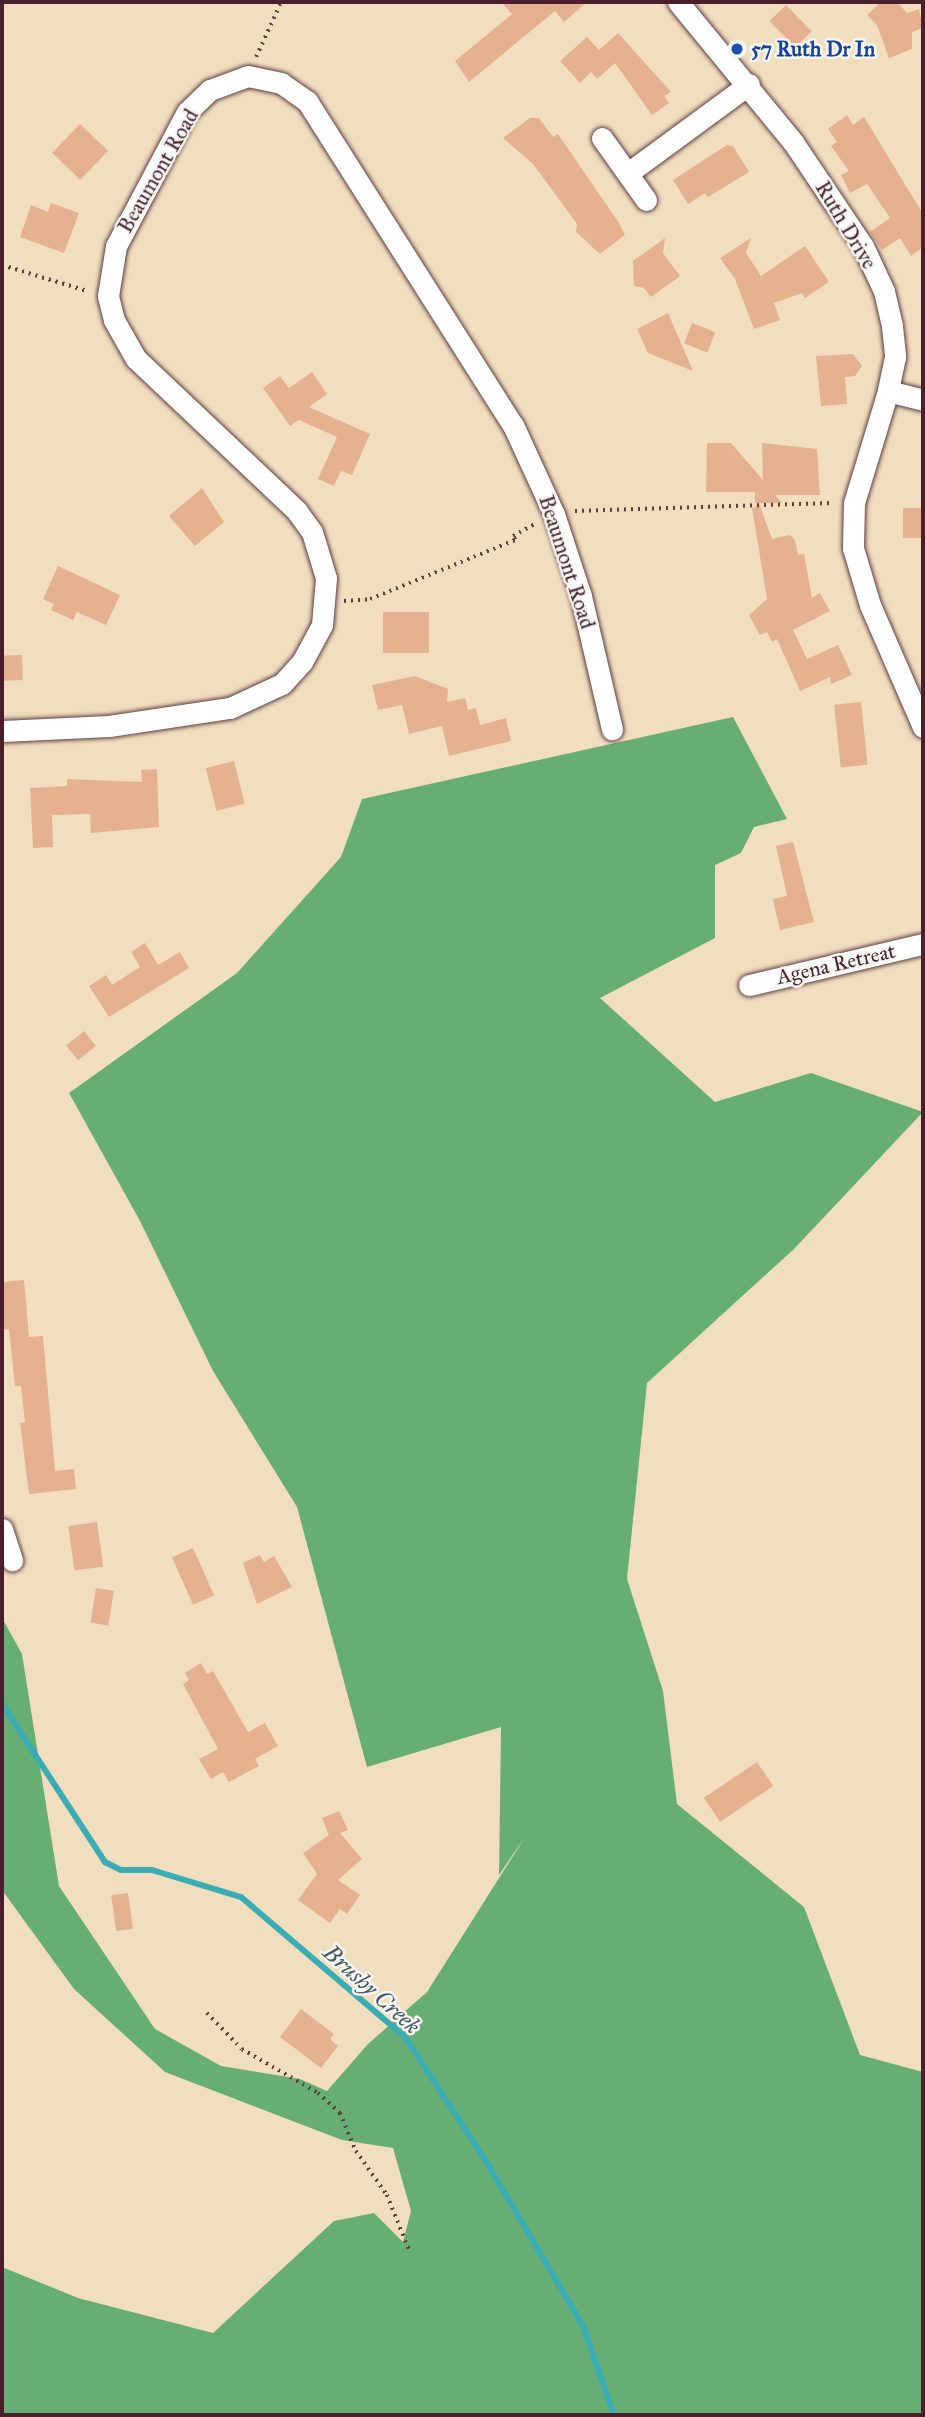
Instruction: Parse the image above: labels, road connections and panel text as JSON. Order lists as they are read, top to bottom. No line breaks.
{"streets":{"street":["Beaumont Road","Ruth Drive","Agena Retreat"]},"water":["Brushy Creek"],"places":["57 Ruth Dr In"]}
